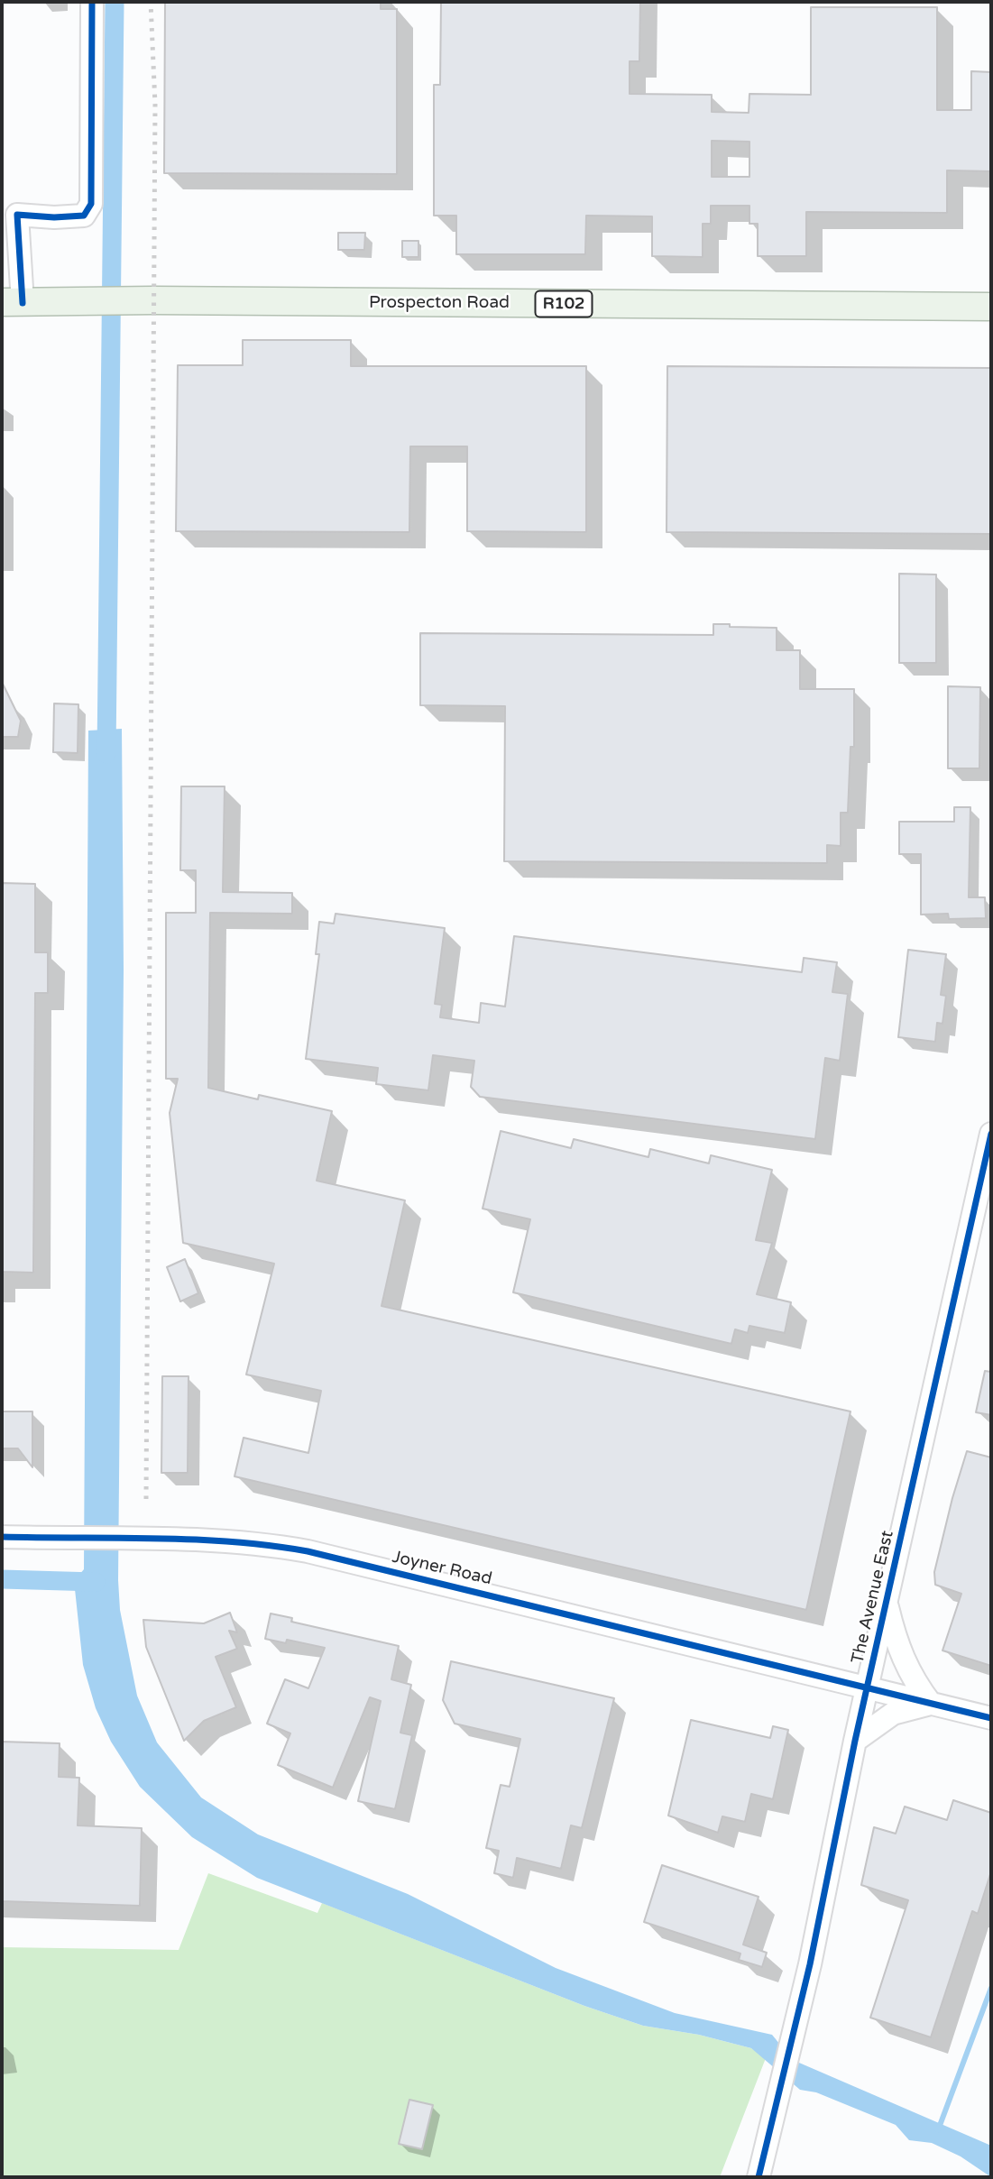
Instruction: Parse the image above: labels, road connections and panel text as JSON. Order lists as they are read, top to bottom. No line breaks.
{"streets":{"main road":["Prospecton Road","R102"],"street":["Joyner Road","The Avenue East"]},"crossings":[["Joyner Road","The Avenue East"]]}
